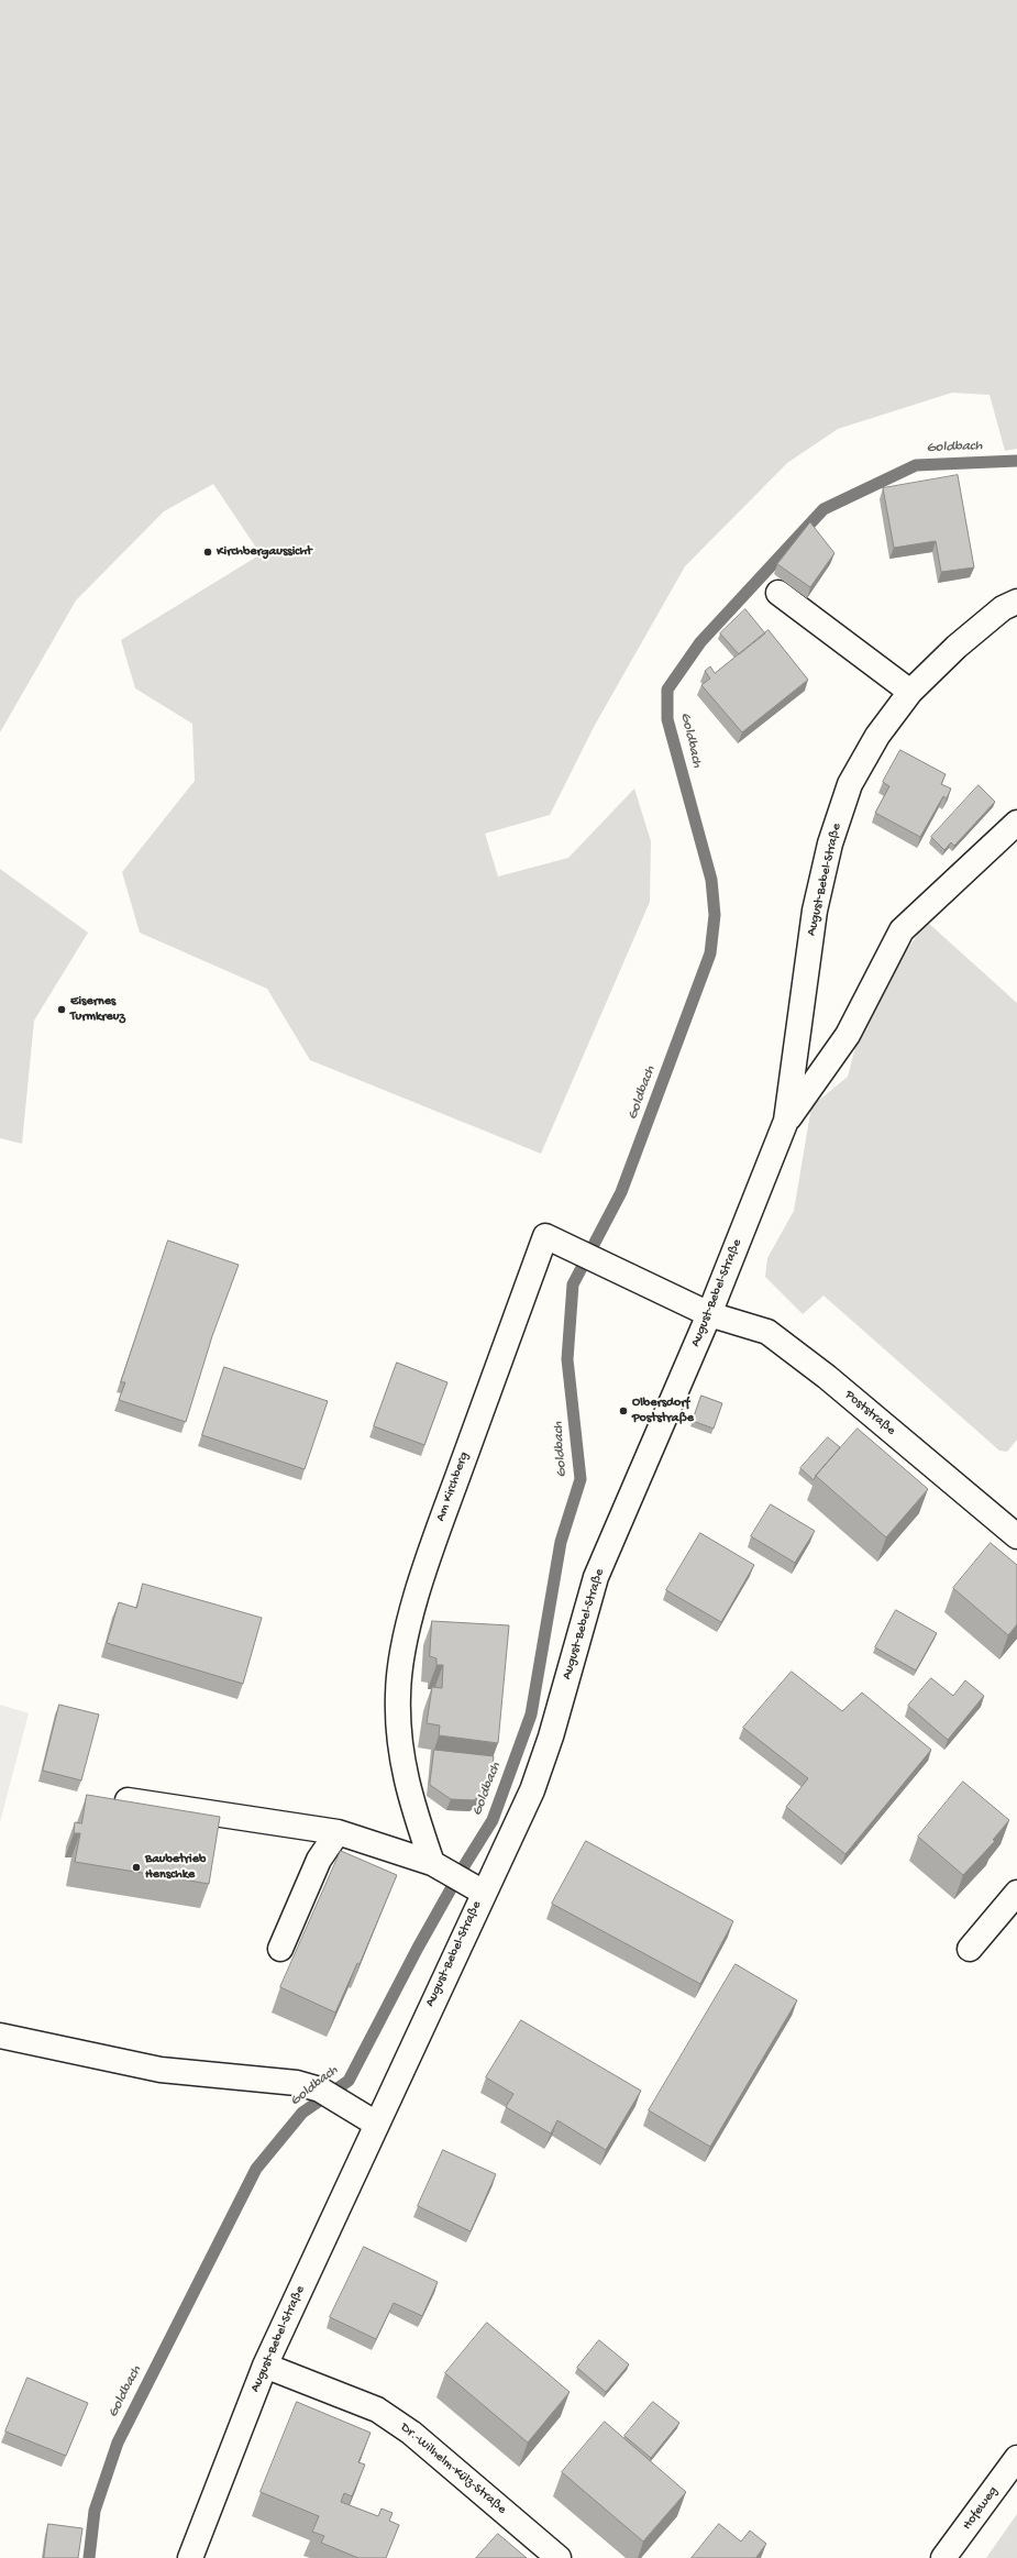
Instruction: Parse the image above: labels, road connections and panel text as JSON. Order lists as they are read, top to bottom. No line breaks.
{"streets":{"street":["August-Bebel-Straße","Poststraße","Am Kirchberg","Dr.-Wilhelm-Külz-Straße","Hofeweg"]},"crossings":[["August-Bebel-Straße","Poststraße"],["August-Bebel-Straße","Am Kirchberg"],["August-Bebel-Straße","Dr.-Wilhelm-Külz-Straße"],["Poststraße","Am Kirchberg"]],"water":["Goldbach"],"places":["Kirchbergaussicht","Eisernes Turmkreuz","Olbersdorf Poststraße","Baubetrieb Henschke"]}
